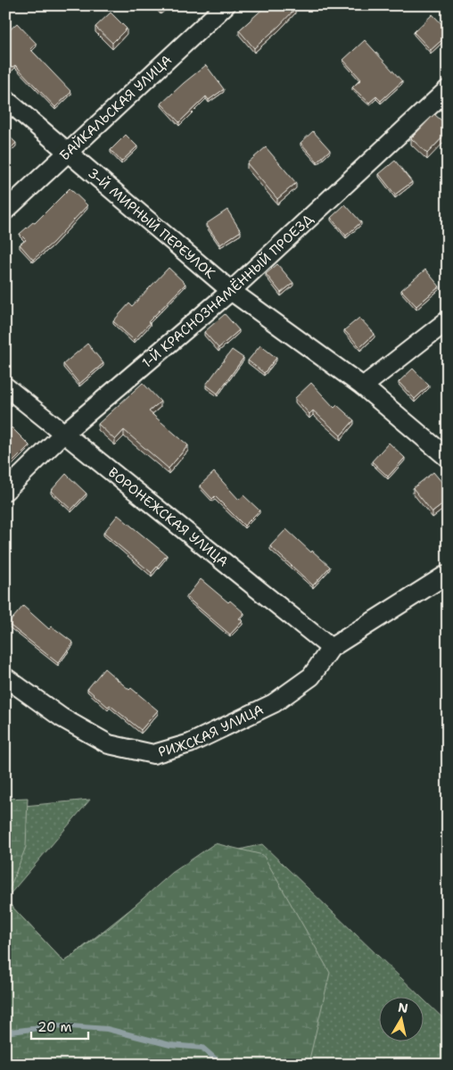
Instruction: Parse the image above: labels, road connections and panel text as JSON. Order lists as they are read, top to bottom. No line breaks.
{"streets":{"street":["БАЙКАЛЬСКАЯ УЛИЦА","3-Й МИРНЫЙ ПЕРЕУЛОК","1-Й КРАСНОЗНАМЁННЫЙ ПРОЕЗД","ВОРОНЕЖСКАЯ УЛИЦА","РИЖСКАЯ УЛИЦА"]},"crossings":[["БАЙКАЛЬСКАЯ УЛИЦА","3-Й МИРНЫЙ ПЕРЕУЛОК"],["3-Й МИРНЫЙ ПЕРЕУЛОК","1-Й КРАСНОЗНАМЁННЫЙ ПРОЕЗД"],["1-Й КРАСНОЗНАМЁННЫЙ ПРОЕЗД","ВОРОНЕЖСКАЯ УЛИЦА"],["ВОРОНЕЖСКАЯ УЛИЦА","РИЖСКАЯ УЛИЦА"]],"scale_bar":"20 m","north":"top"}
